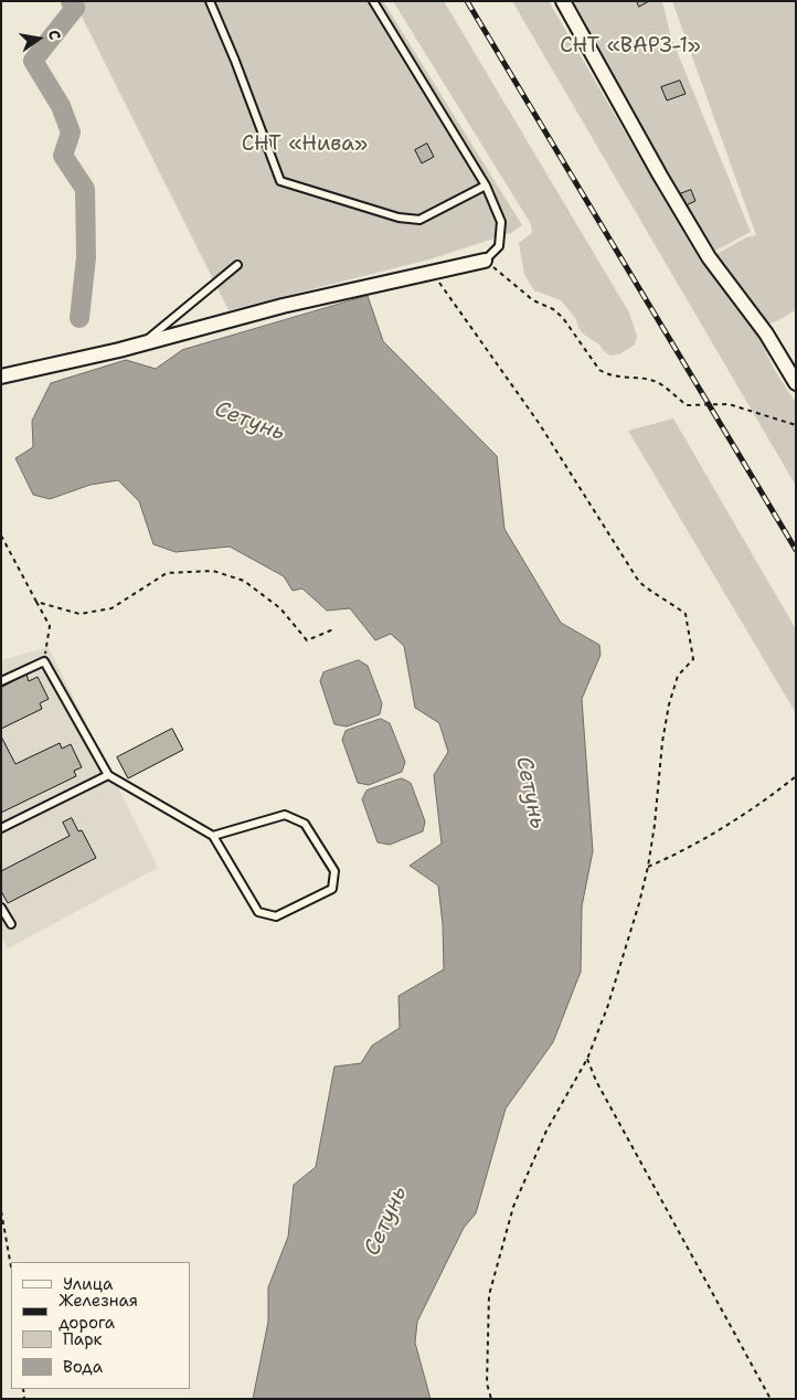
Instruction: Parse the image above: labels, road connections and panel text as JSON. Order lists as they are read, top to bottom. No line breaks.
{"water":["Сетунь"],"parks":["СНТ «ВАРЗ-1»","СНТ «Нива»"],"legend":["Улица","Железная дорога","Парк","Вода"],"north":"right"}
